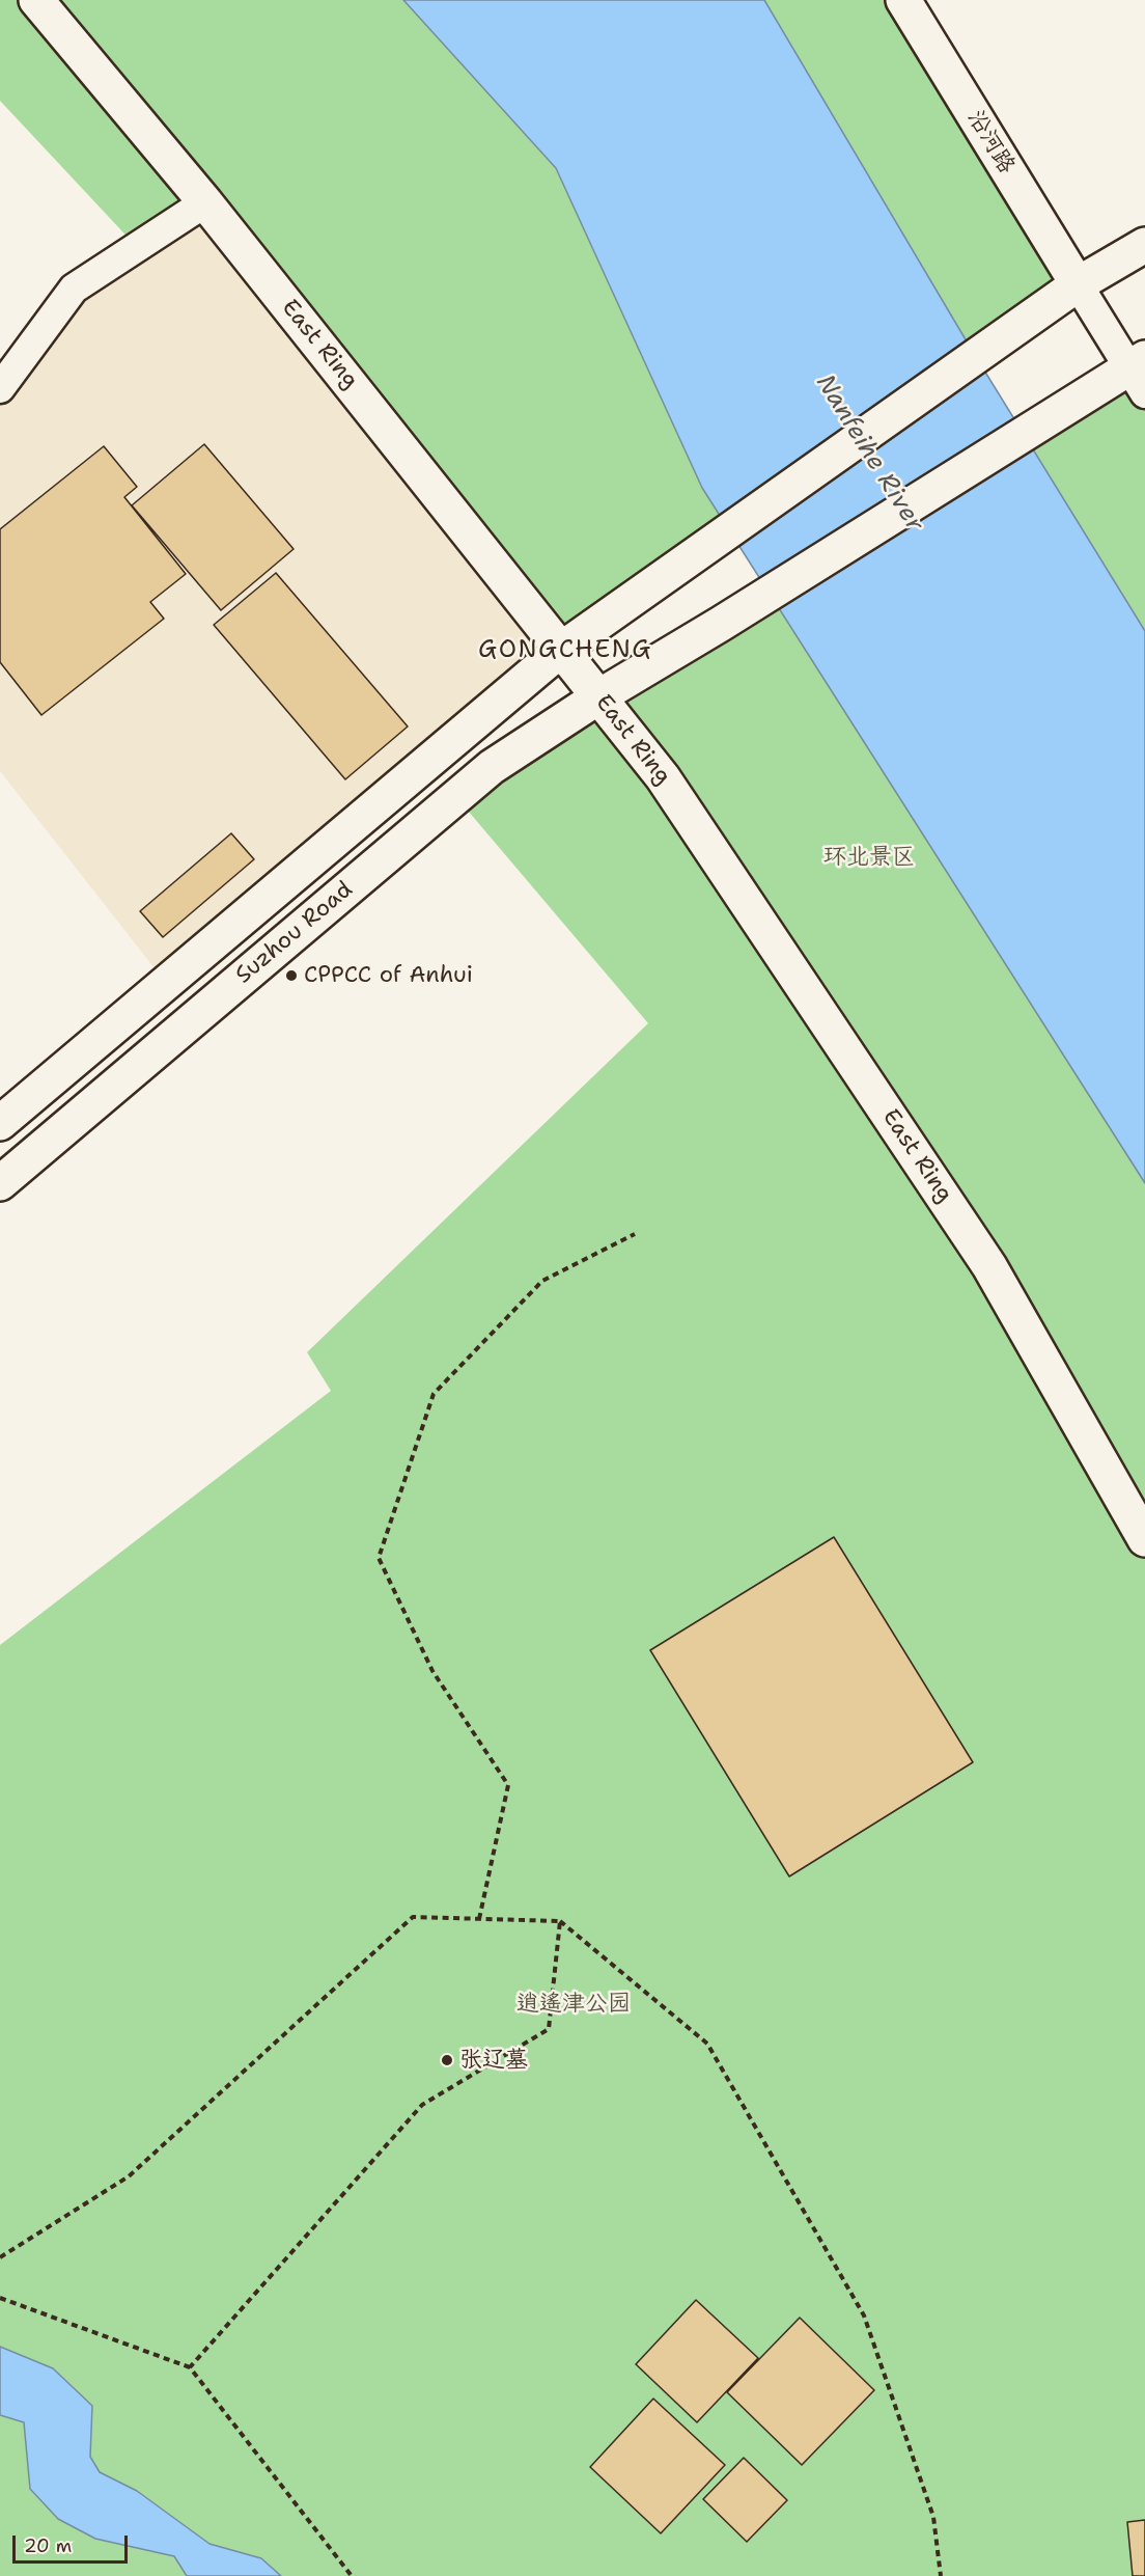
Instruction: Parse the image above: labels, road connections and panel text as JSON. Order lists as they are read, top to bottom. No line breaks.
{"streets":{"main road":["沿河路","East Ring","Suzhou Road"]},"crossings":[["沿河路","Suzhou Road"],["East Ring","Suzhou Road"]],"districts":["GONGCHENG"],"water":["Nanfeihe River"],"parks":["环北景区","逍遥津公园"],"places":["CPPCC of Anhui","张辽墓"],"scale_bar":"20 m"}
